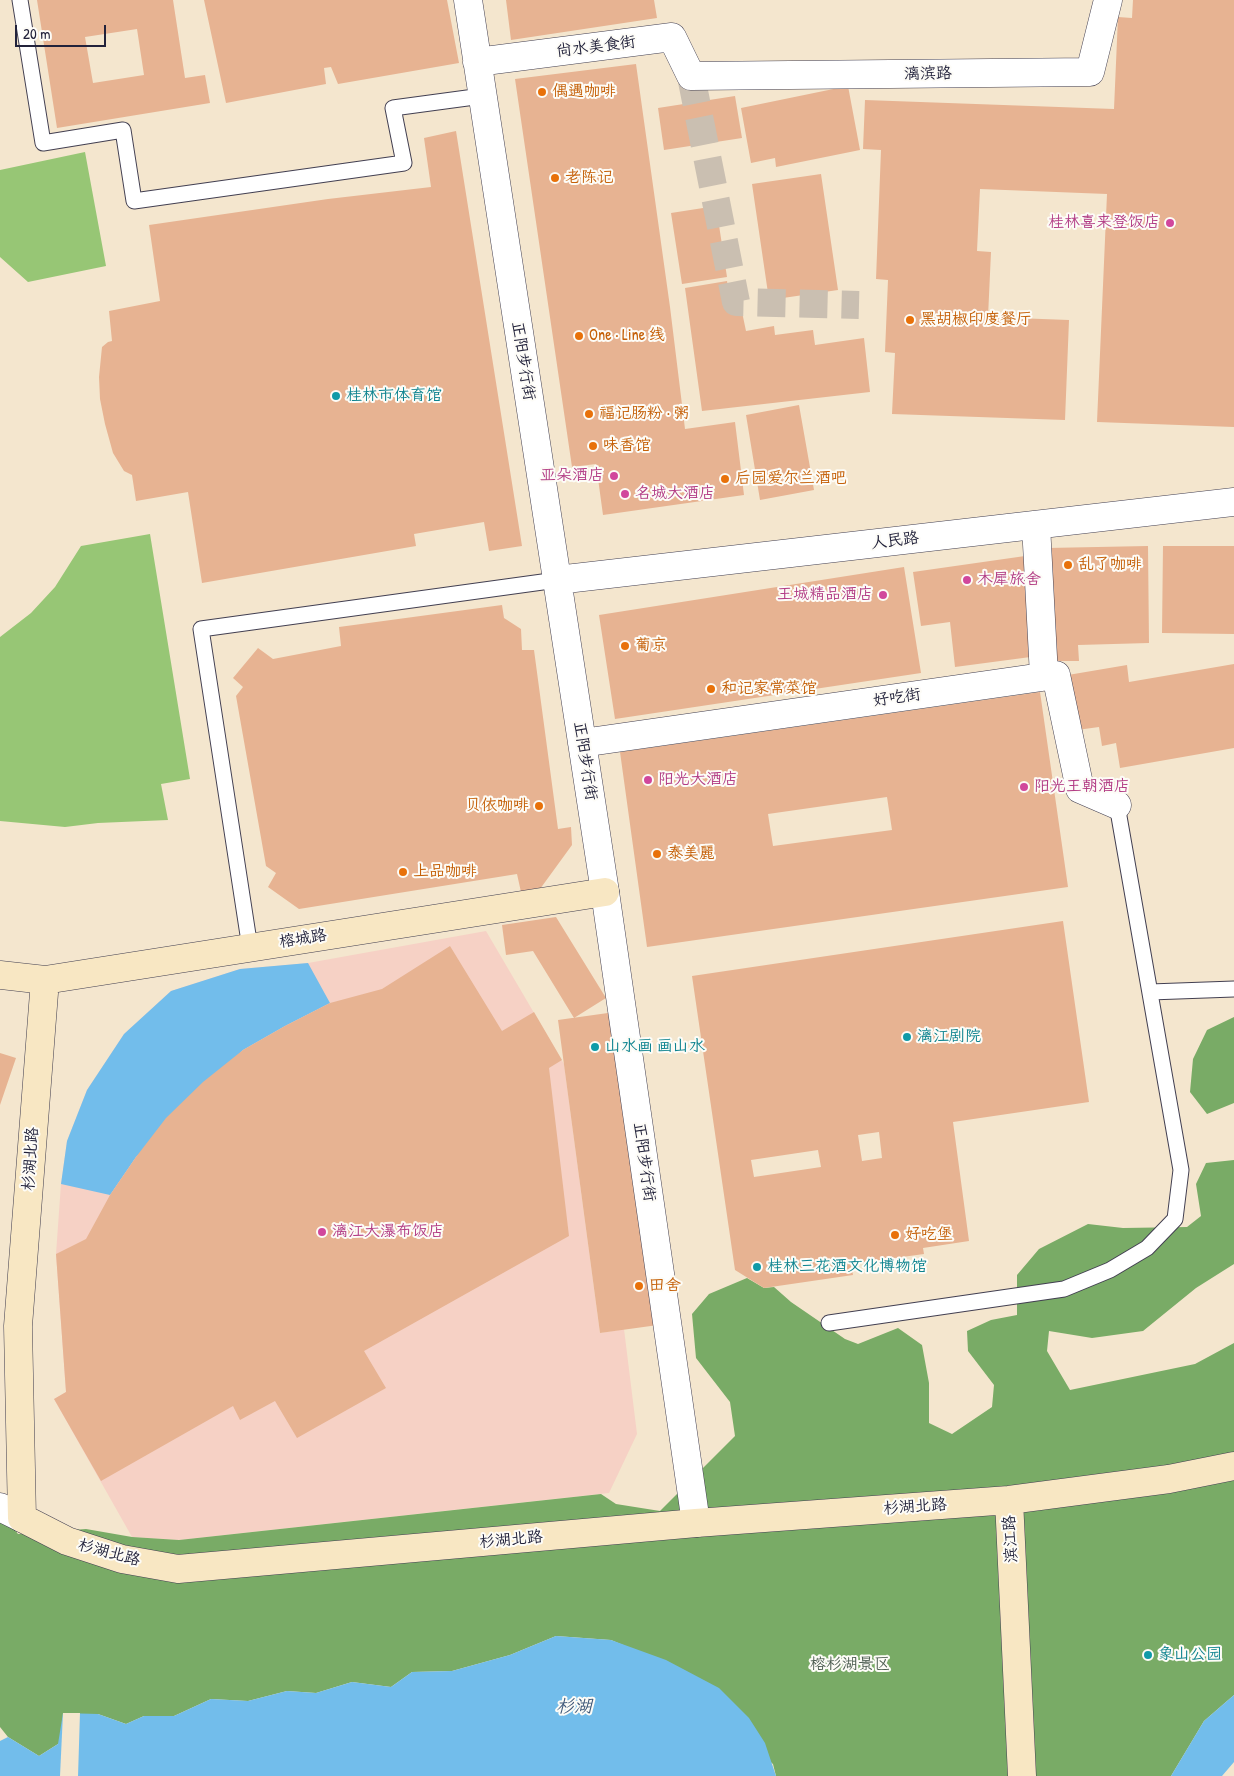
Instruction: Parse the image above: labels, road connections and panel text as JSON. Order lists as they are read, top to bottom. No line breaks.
{"streets":{"street":["尚水美食街","漓滨路","正阳步行街","人民路","好吃街","榕城路","杉湖北路","滨江路"]},"crossings":[["尚水美食街","漓滨路"],["尚水美食街","正阳步行街"],["正阳步行街","人民路"],["正阳步行街","好吃街"],["正阳步行街","榕城路"],["正阳步行街","杉湖北路"],["榕城路","杉湖北路"],["杉湖北路","滨江路"]],"water":["杉湖"],"parks":["榕杉湖景区"],"places":["偶遇咖啡","老陈记","桂林喜来登饭店","黑胡椒印度餐厅","One · Line 线","桂林市体育馆","福记肠粉 · 粥","味香馆","亚朵酒店","后园爱尔兰酒吧","名城大酒店","乱了咖啡","木犀旅舍","王城精品酒店","葡京","和记家常菜馆","阳光大酒店","阳光王朝酒店","贝依咖啡","泰美麗","上品咖啡","漓江剧院","山水画 画山水","漓江大瀑布饭店","好吃堡","桂林三花酒文化博物馆","田舍","象山公园"],"scale_bar":"20 m"}
